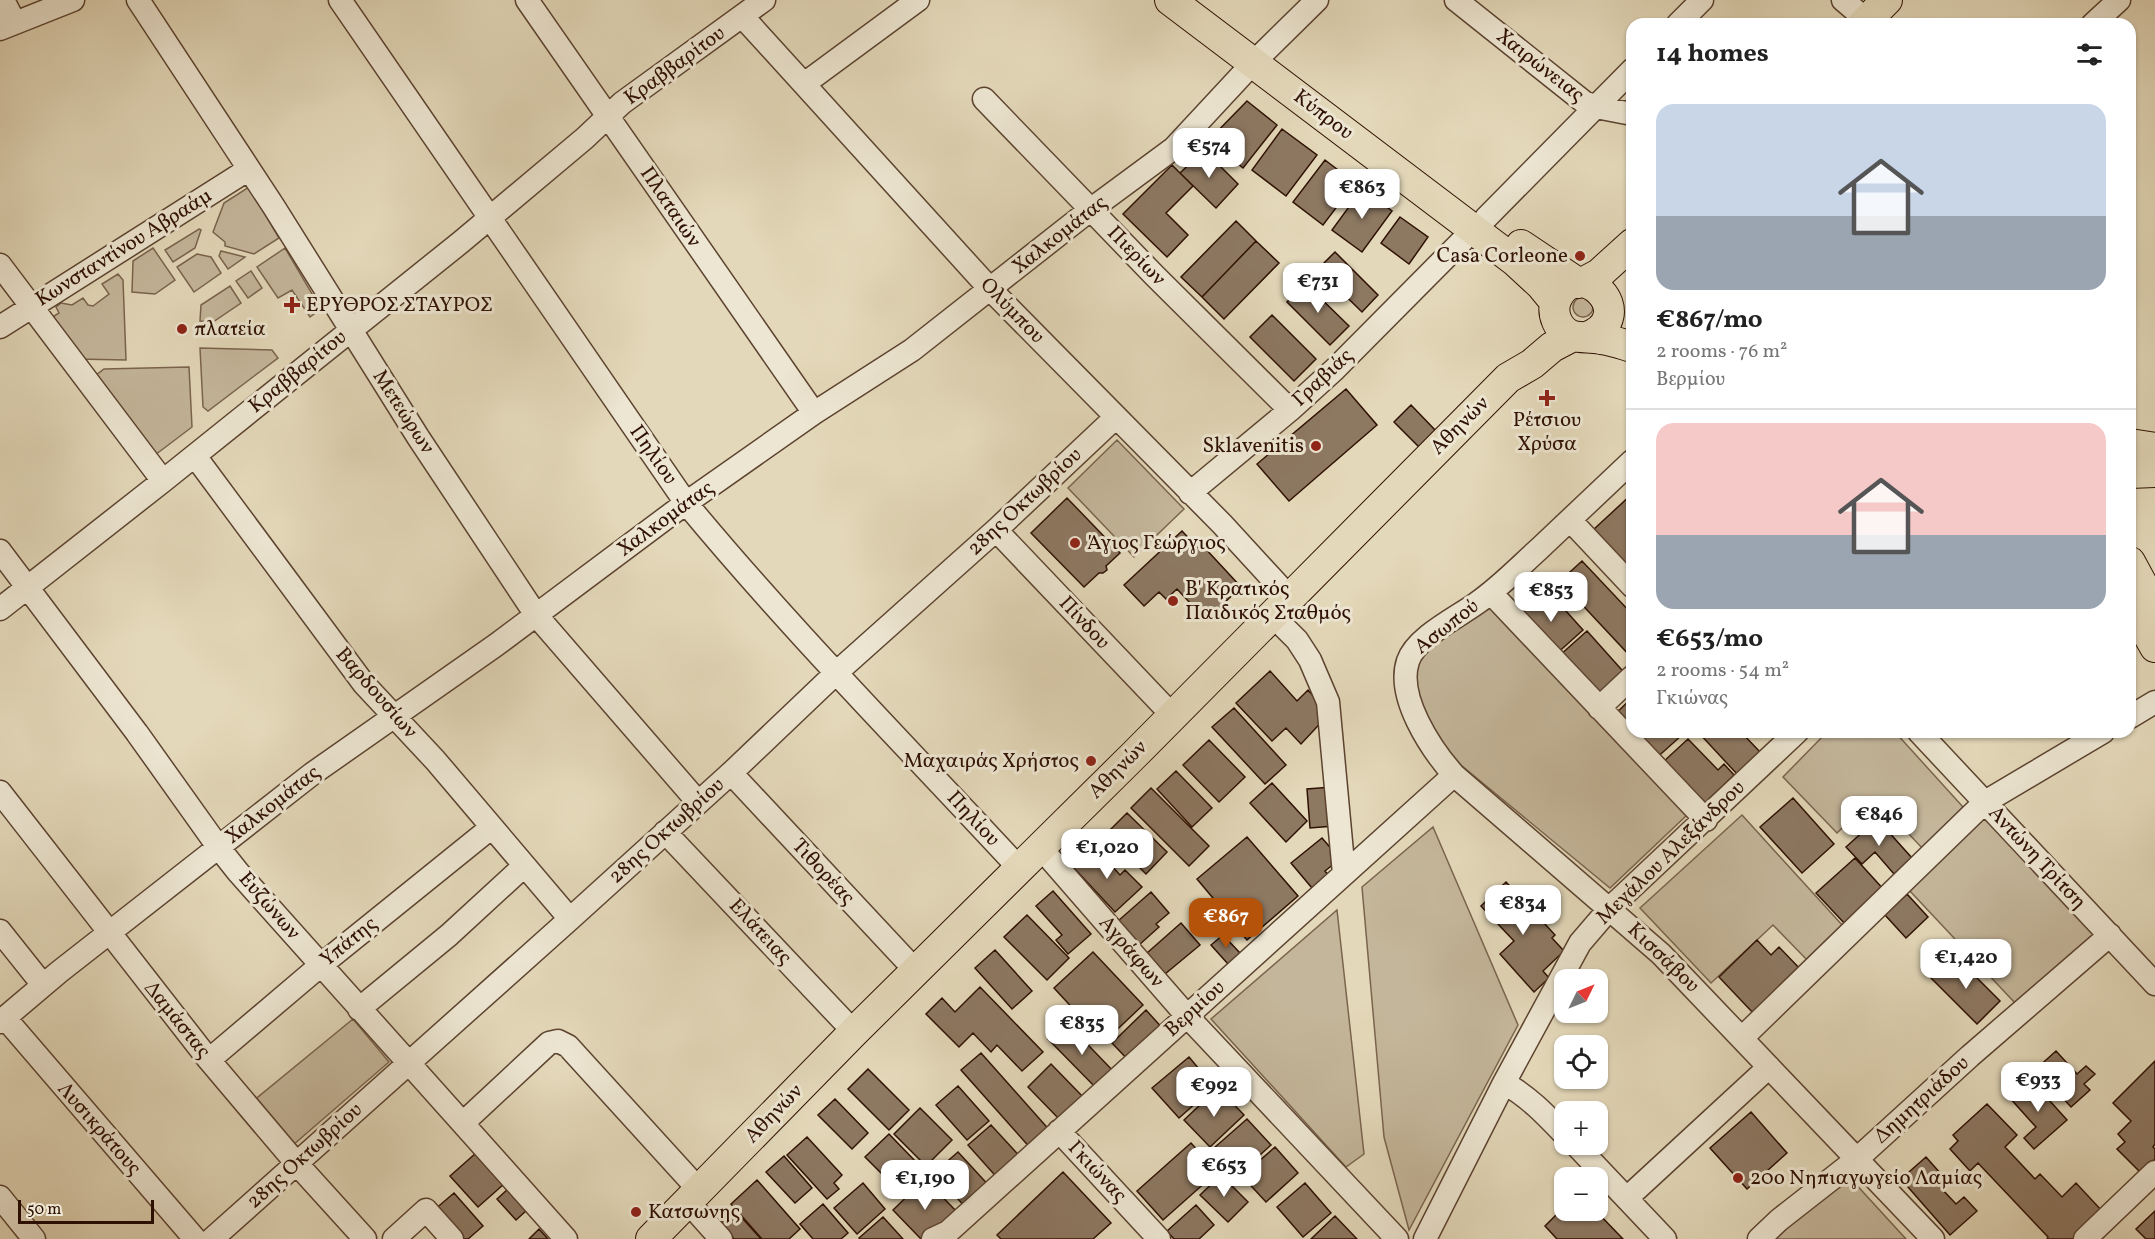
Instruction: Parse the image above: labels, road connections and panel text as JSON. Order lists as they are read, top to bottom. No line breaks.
{"streets":{"main road":["Κύπρου","Αθηνών"],"street":["Κραββαρίτου","Χαιρώνειας","Πλαταιών","Χαλκομάτας","Κωνσταντίνου Αβραάμ","Πιερίων","Ολύμπου","Γραβιάς","Μετεώρων","Πηλίου","28ης Οκτωβρίου","Πίνδου","Ασωπού","Βαρδουσίων","Μεγάλου Αλεξάνδρου","Αντώνη Τρίτση","Τιθορέας","Ευζώνων","Ελάτειας","Υπάτης","Αγράφων","Κισσάβου","Βερμίου","Δαμάστας","Δημητριάδου","Λυσικράτους","Γκιώνας"]},"crossings":[["Κραββαρίτου","Πλαταιών"],["Κραββαρίτου","Ολύμπου"],["Κραββαρίτου","Μετεώρων"],["Κραββαρίτου","Πηλίου"],["Κραββαρίτου","Βαρδουσίων"],["Κραββαρίτου","Ευζώνων"],["Χαιρώνειας","Γραβιάς"],["Κύπρου","Χαλκομάτας"],["Κύπρου","Γραβιάς"],["Κύπρου","Αθηνών"],["Πλαταιών","Χαλκομάτας"],["Χαλκομάτας","Πιερίων"],["Χαλκομάτας","Ολύμπου"],["Χαλκομάτας","Μετεώρων"],["Χαλκομάτας","Πηλίου"],["Χαλκομάτας","Βαρδουσίων"],["Χαλκομάτας","Ευζώνων"],["Χαλκομάτας","Δαμάστας"],["Χαλκομάτας","Λυσικράτους"],["Κωνσταντίνου Αβραάμ","Μετεώρων"],["Πιερίων","Γραβιάς"],["Ολύμπου","Γραβιάς"],["Ολύμπου","Αθηνών"],["Ολύμπου","28ης Οκτωβρίου"],["Μετεώρων","28ης Οκτωβρίου"],["Αθηνών","Πηλίου"],["Αθηνών","Πίνδου"],["Αθηνών","Τιθορέας"],["Αθηνών","Ελάτειας"],["Αθηνών","Αγράφων"],["Πηλίου","28ης Οκτωβρίου"],["28ης Οκτωβρίου","Πίνδου"],["28ης Οκτωβρίου","Βαρδουσίων"],["28ης Οκτωβρίου","Τιθορέας"],["28ης Οκτωβρίου","Ευζώνων"],["28ης Οκτωβρίου","Ελάτειας"],["28ης Οκτωβρίου","Δαμάστας"],["Ασωπού","Κισσάβου"],["Βαρδουσίων","Υπάτης"],["Μεγάλου Αλεξάνδρου","Κισσάβου"],["Αντώνη Τρίτση","Δημητριάδου"],["Ευζώνων","Υπάτης"],["Υπάτης","Δαμάστας"],["Αγράφων","Βερμίου"],["Κισσάβου","Βερμίου"],["Κισσάβου","Δημητριάδου"],["Βερμίου","Γκιώνας"]],"places":{"other":["Casa Corleone","πλατεία","Sklavenitis","Άγιος Γεώργιος","B' Κρατικός Παιδικός Σταθμός","Μαχαιράς Χρήστος","20ο Νηπιαγωγείο Λαμίας","Κατσωνης"],"health":["ΕΡΥΘΡΟΣ ΣΤΑΥΡΟΣ","Ρέτσιου Χρύσα"]},"scale_bar":"50 m","north":"top right","page":{"heading":"14 homes","list":[{"name":"€867/mo","note":"2 rooms · 76 m² · Βερμίου"},{"name":"€653/mo","note":"2 rooms · 54 m² · Γκιώνας"}],"price":["€574","€863","€731","€853","€846","€1,020","€834","€867","€1,420","€835","€933","€992","€653","€1,190"],"map_buttons":["+","−"],"scale":"50 m"}}
